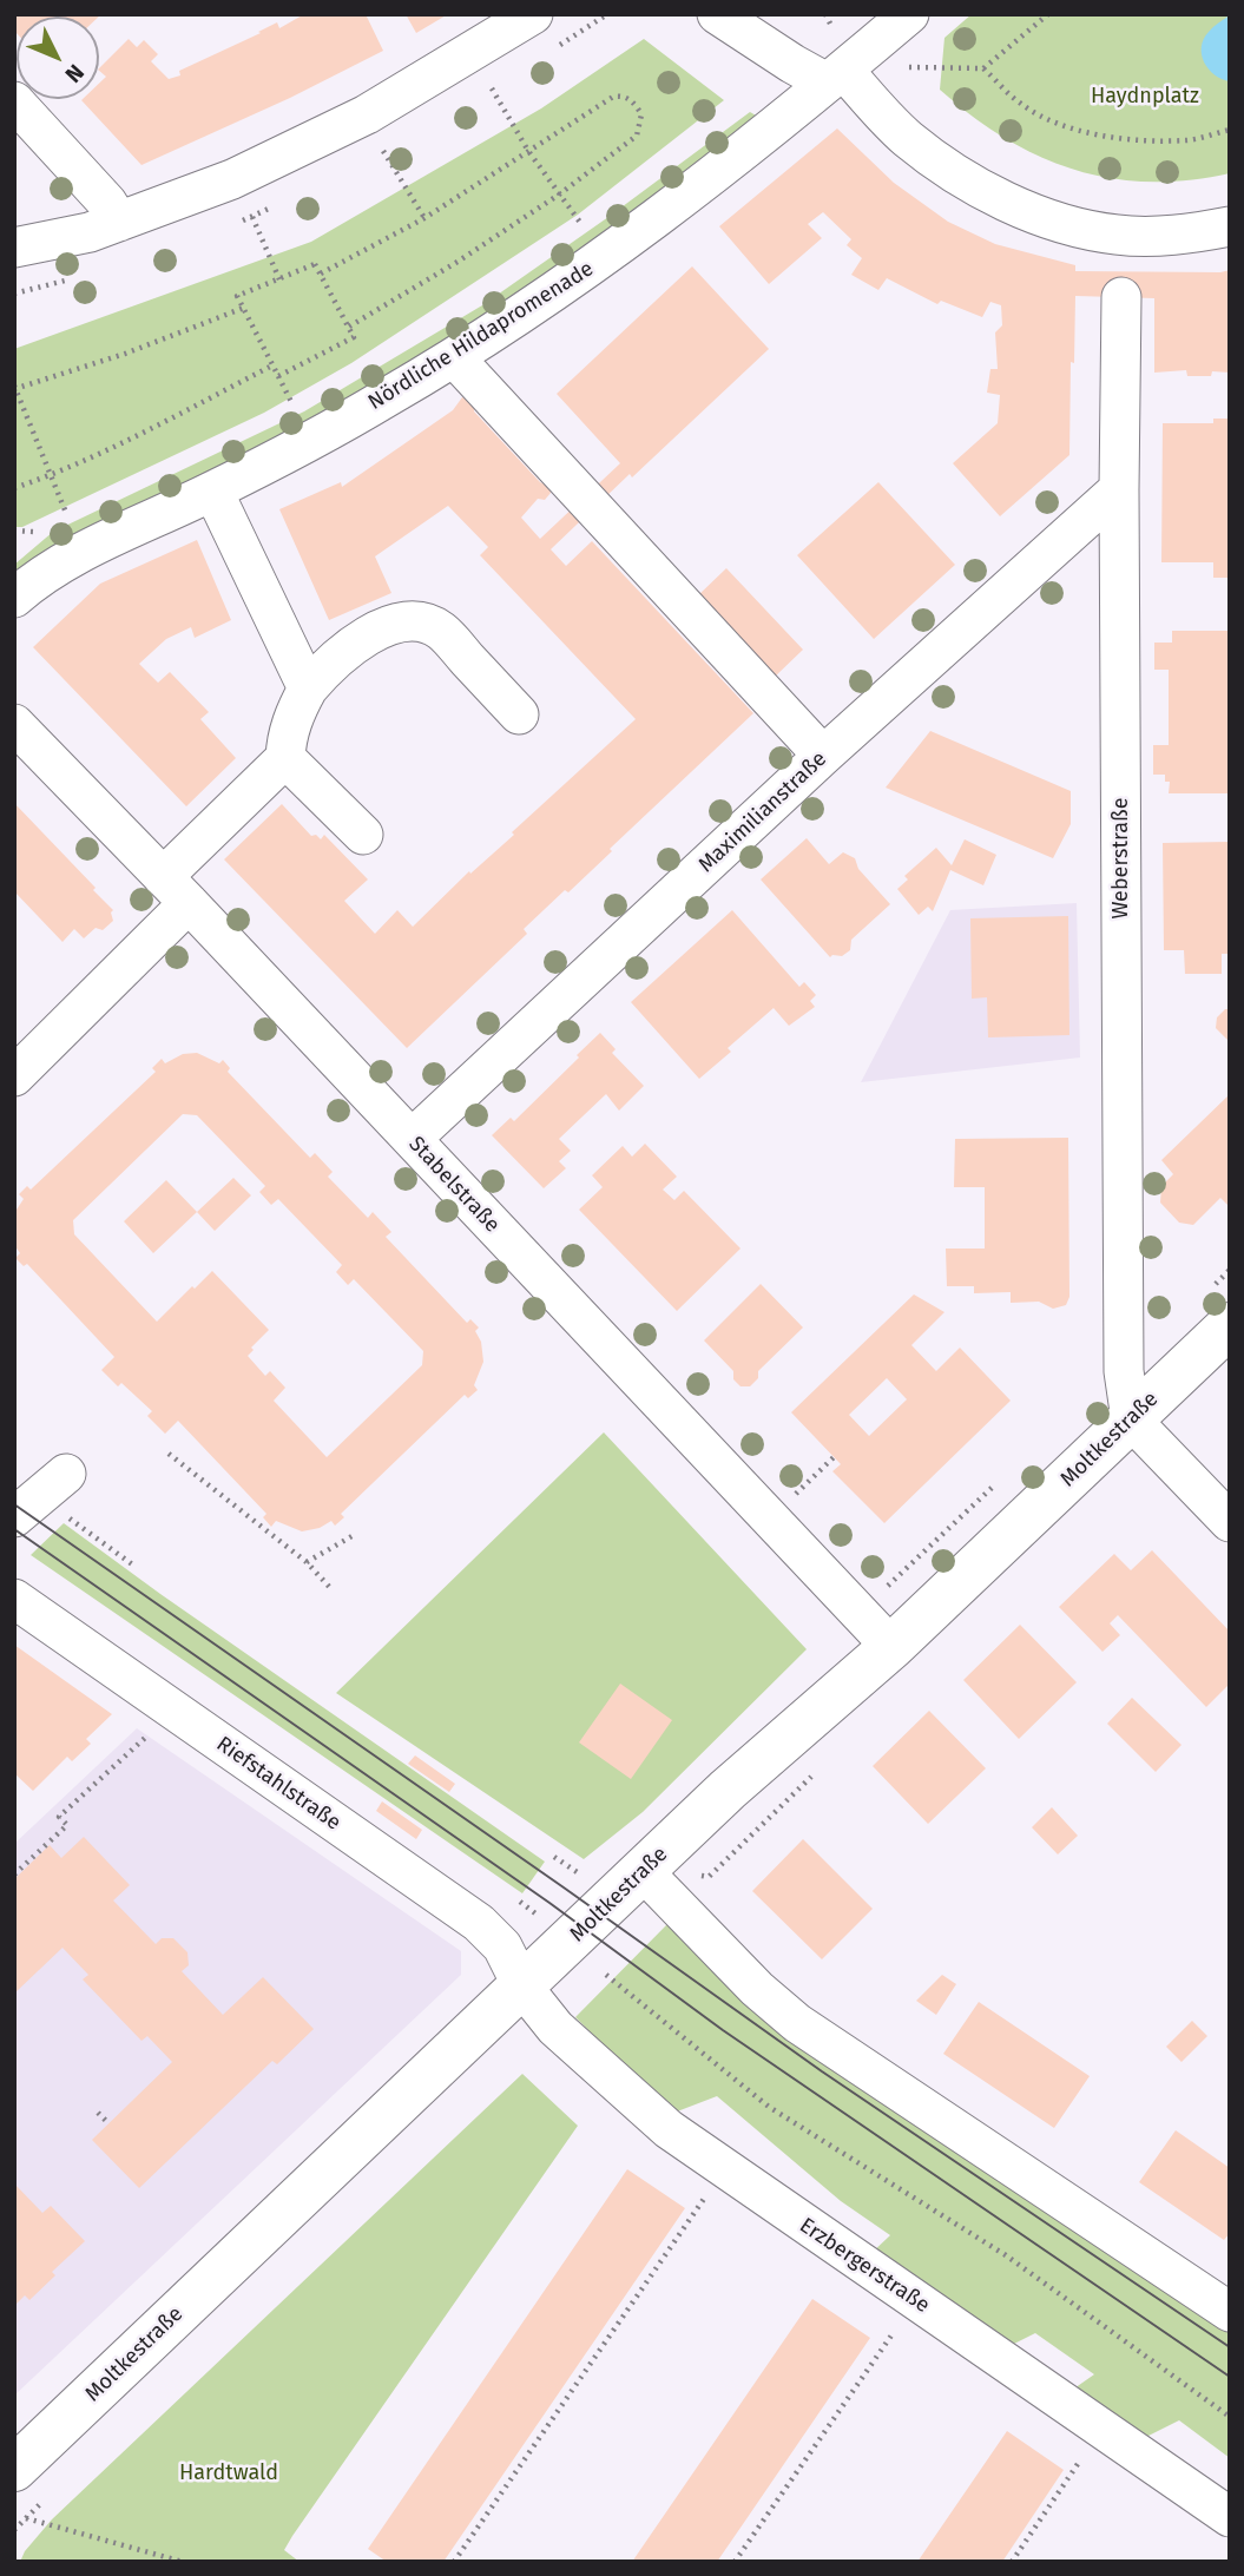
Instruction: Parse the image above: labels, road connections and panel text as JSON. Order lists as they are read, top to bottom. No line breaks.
{"streets":{"main road":["Moltkestraße"],"street":["Nördliche Hildapromenade","Maximilianstraße","Weberstraße","Stabelstraße","Riefstahlstraße","Erzbergerstraße"]},"crossings":[["Maximilianstraße","Weberstraße"],["Maximilianstraße","Stabelstraße"],["Weberstraße","Moltkestraße"],["Stabelstraße","Moltkestraße"],["Moltkestraße","Riefstahlstraße"],["Moltkestraße","Erzbergerstraße"],["Riefstahlstraße","Erzbergerstraße"]],"parks":["Haydnplatz","Hardtwald"],"north":"bottom right"}
